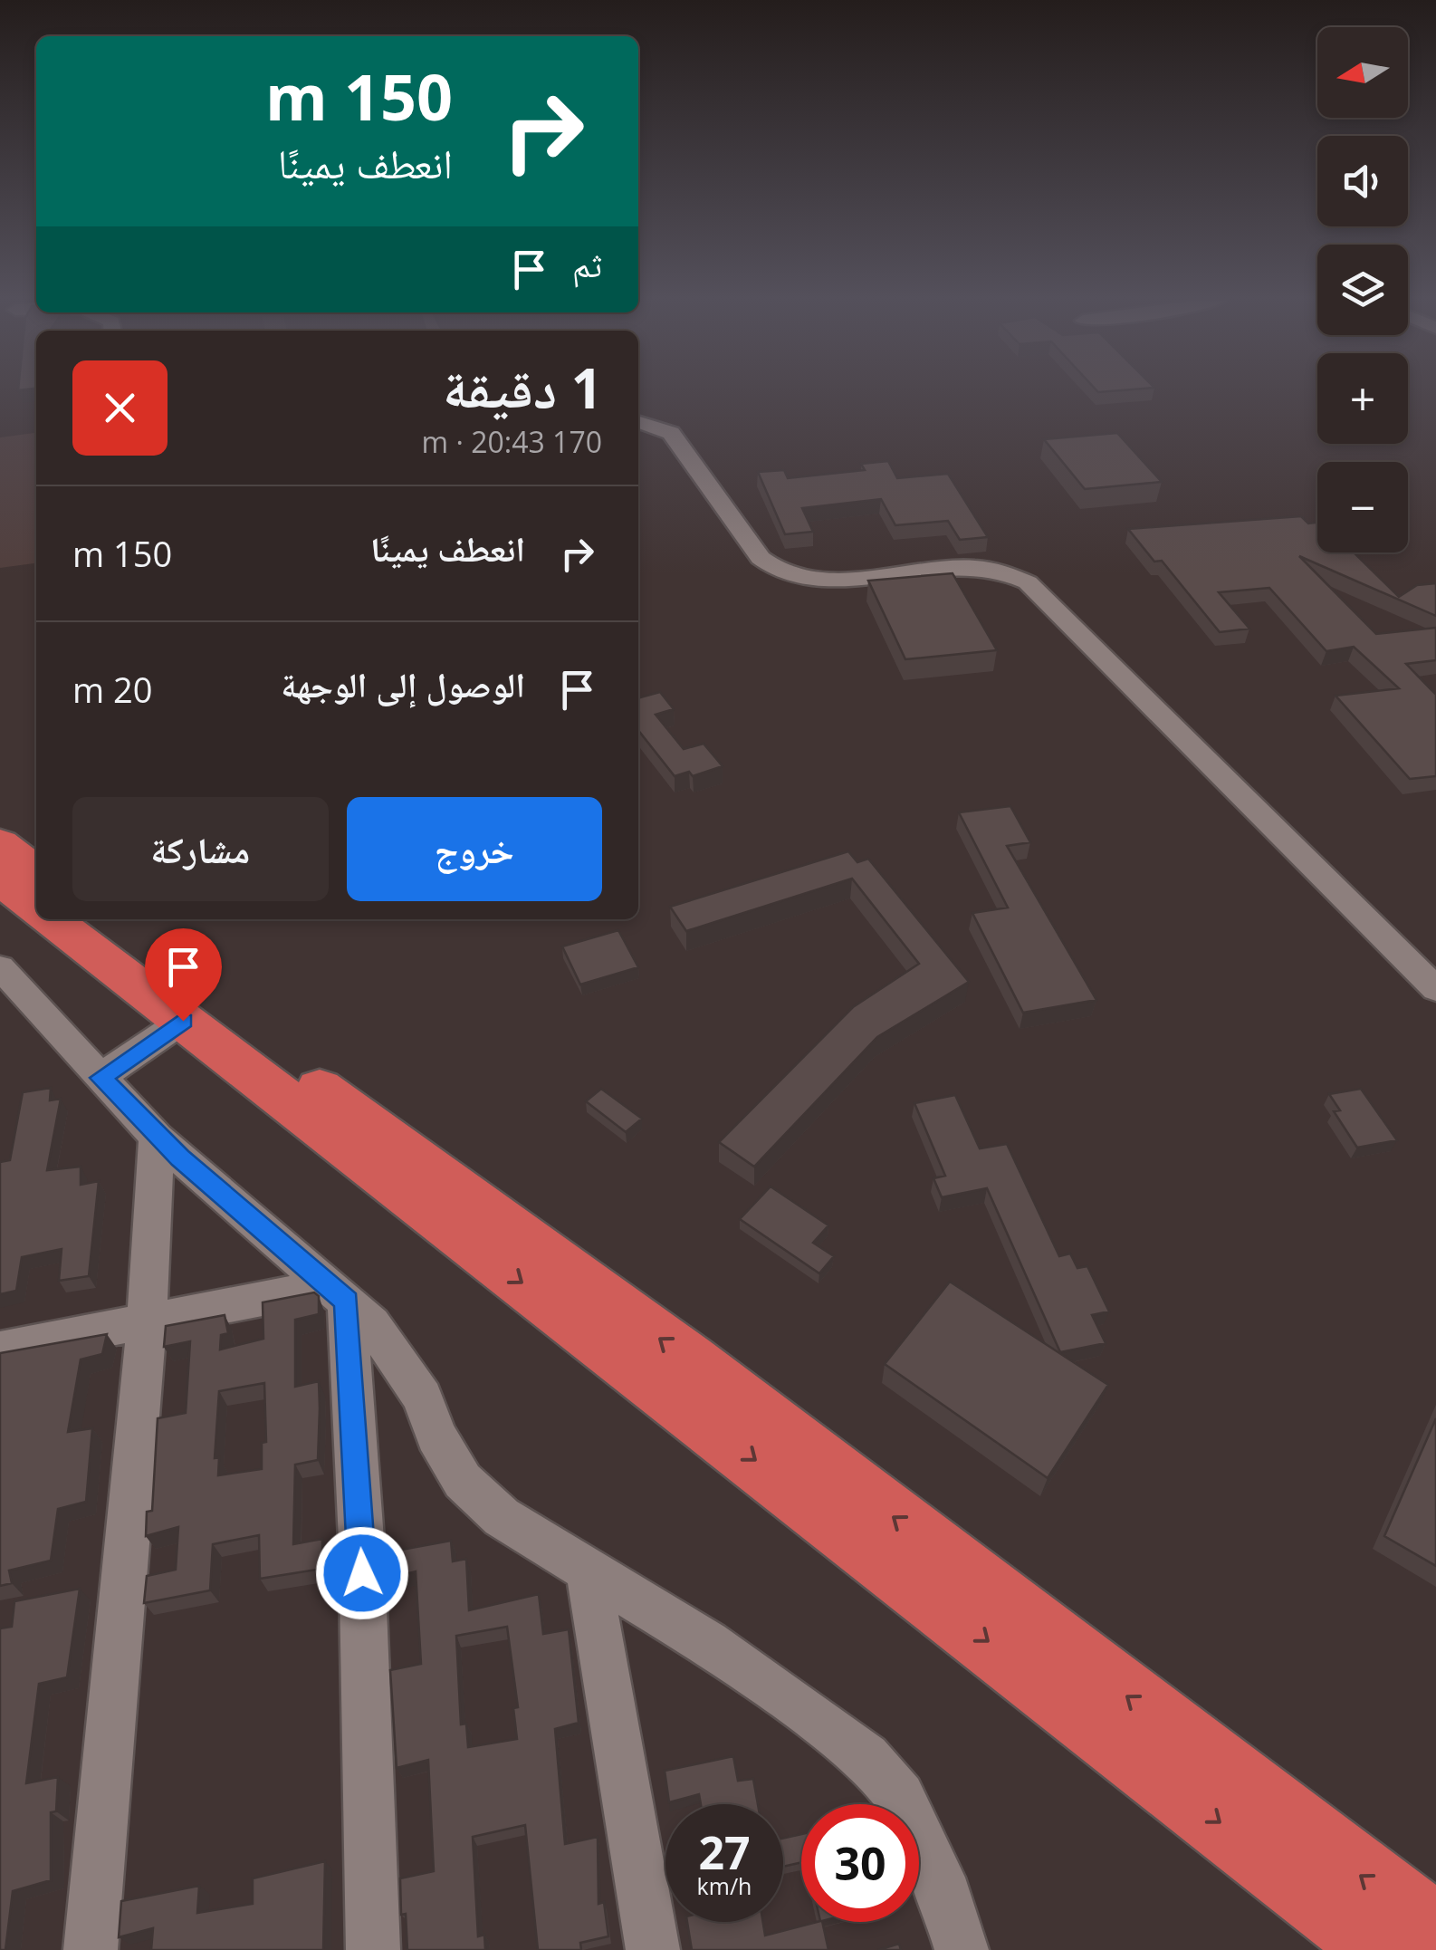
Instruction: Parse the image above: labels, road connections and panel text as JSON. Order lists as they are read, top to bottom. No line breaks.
{"north":"left","page":{"map_buttons":["+","−"],"turn":["150 m","انعطف يمينًا"],"then":"ثم","heading":["1 دقيقة","170 m · 20:43"],"list":[{"name":"انعطف يمينًا","value":"150 m"},{"name":"الوصول إلى الوجهة","value":"20 m"}],"buttons":["خروج","مشاركة"],"speed":"27 km/h","limit":"30"}}
